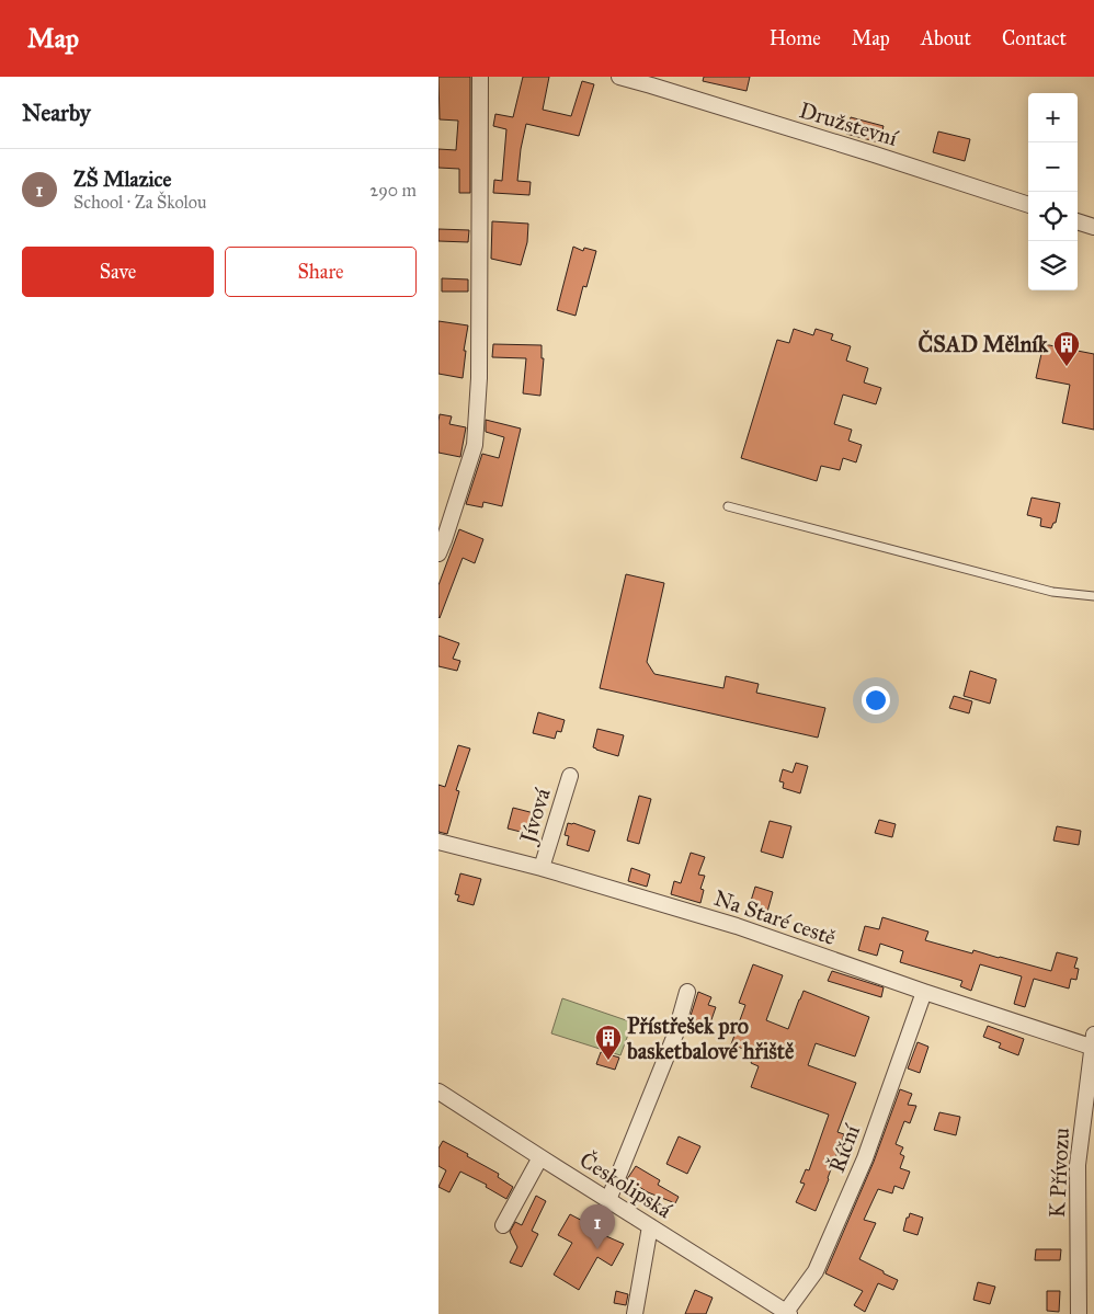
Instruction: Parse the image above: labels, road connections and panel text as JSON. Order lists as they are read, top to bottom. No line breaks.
{"streets":{"street":["Družstevní","Jívová","Na Staré cestě","Říční","K Přívozu","Českolipská"]},"crossings":[["Jívová","Na Staré cestě"],["Na Staré cestě","Říční"],["Na Staré cestě","K Přívozu"],["Říční","Českolipská"]],"places":{"building":["ČSAD Mělník","Přístřešek pro basketbalové hřiště"]},"page":{"header":"Map","nav":["Home","Map","About","Contact"],"heading":"Nearby","map_buttons":["+","−"],"list":[{"mark":"1","name":"ZŠ Mlazice","note":"School · Za Školou","value":"290 m"}],"buttons":["Save","Share"],"pins":"1"}}
